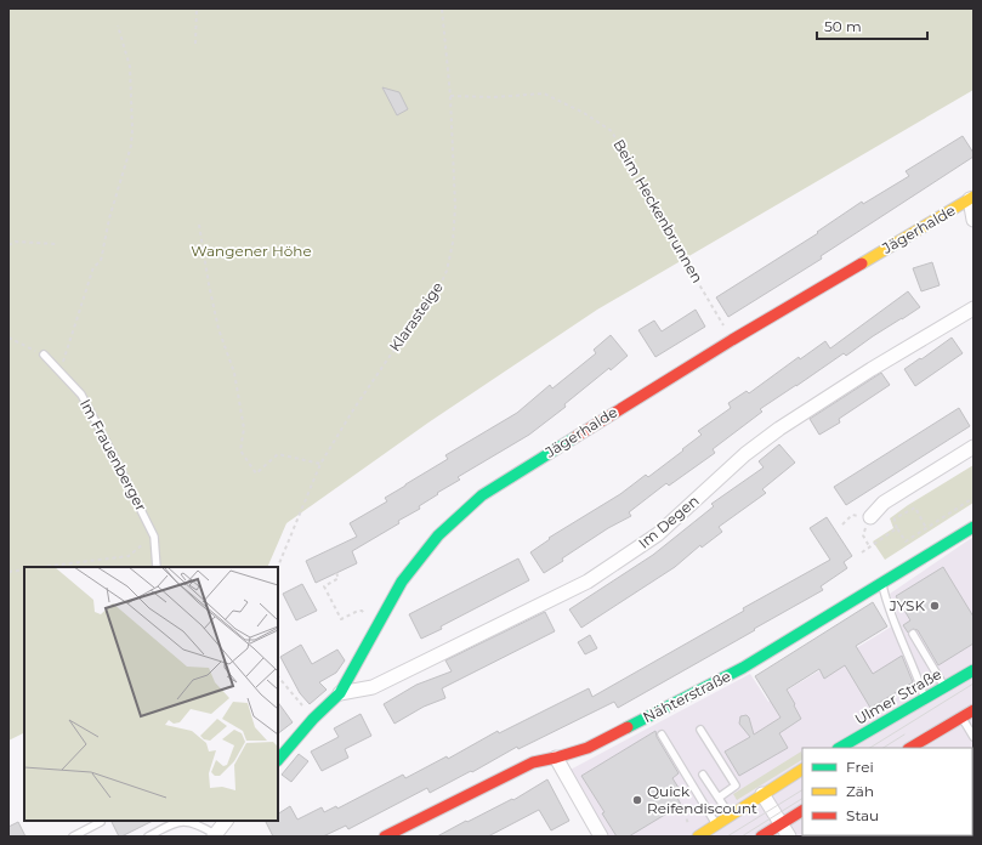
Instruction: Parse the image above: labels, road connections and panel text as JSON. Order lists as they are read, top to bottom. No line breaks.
{"streets":{"street":["Jägerhalde","Im Degen","Nähterstraße","Ulmer Straße"],"lane":["Im Frauenberger"],"path":["Beim Heckenbrunnen","Klarasteige"]},"crossings":[["Beim Heckenbrunnen","Jägerhalde"],["Beim Heckenbrunnen","Klarasteige"],["Jägerhalde","Im Degen"]],"parks":["Wangener Höhe"],"places":["JYSK","Quick Reifendiscount"],"legend":["Frei","Zäh","Stau"],"scale_bar":"50 m"}
